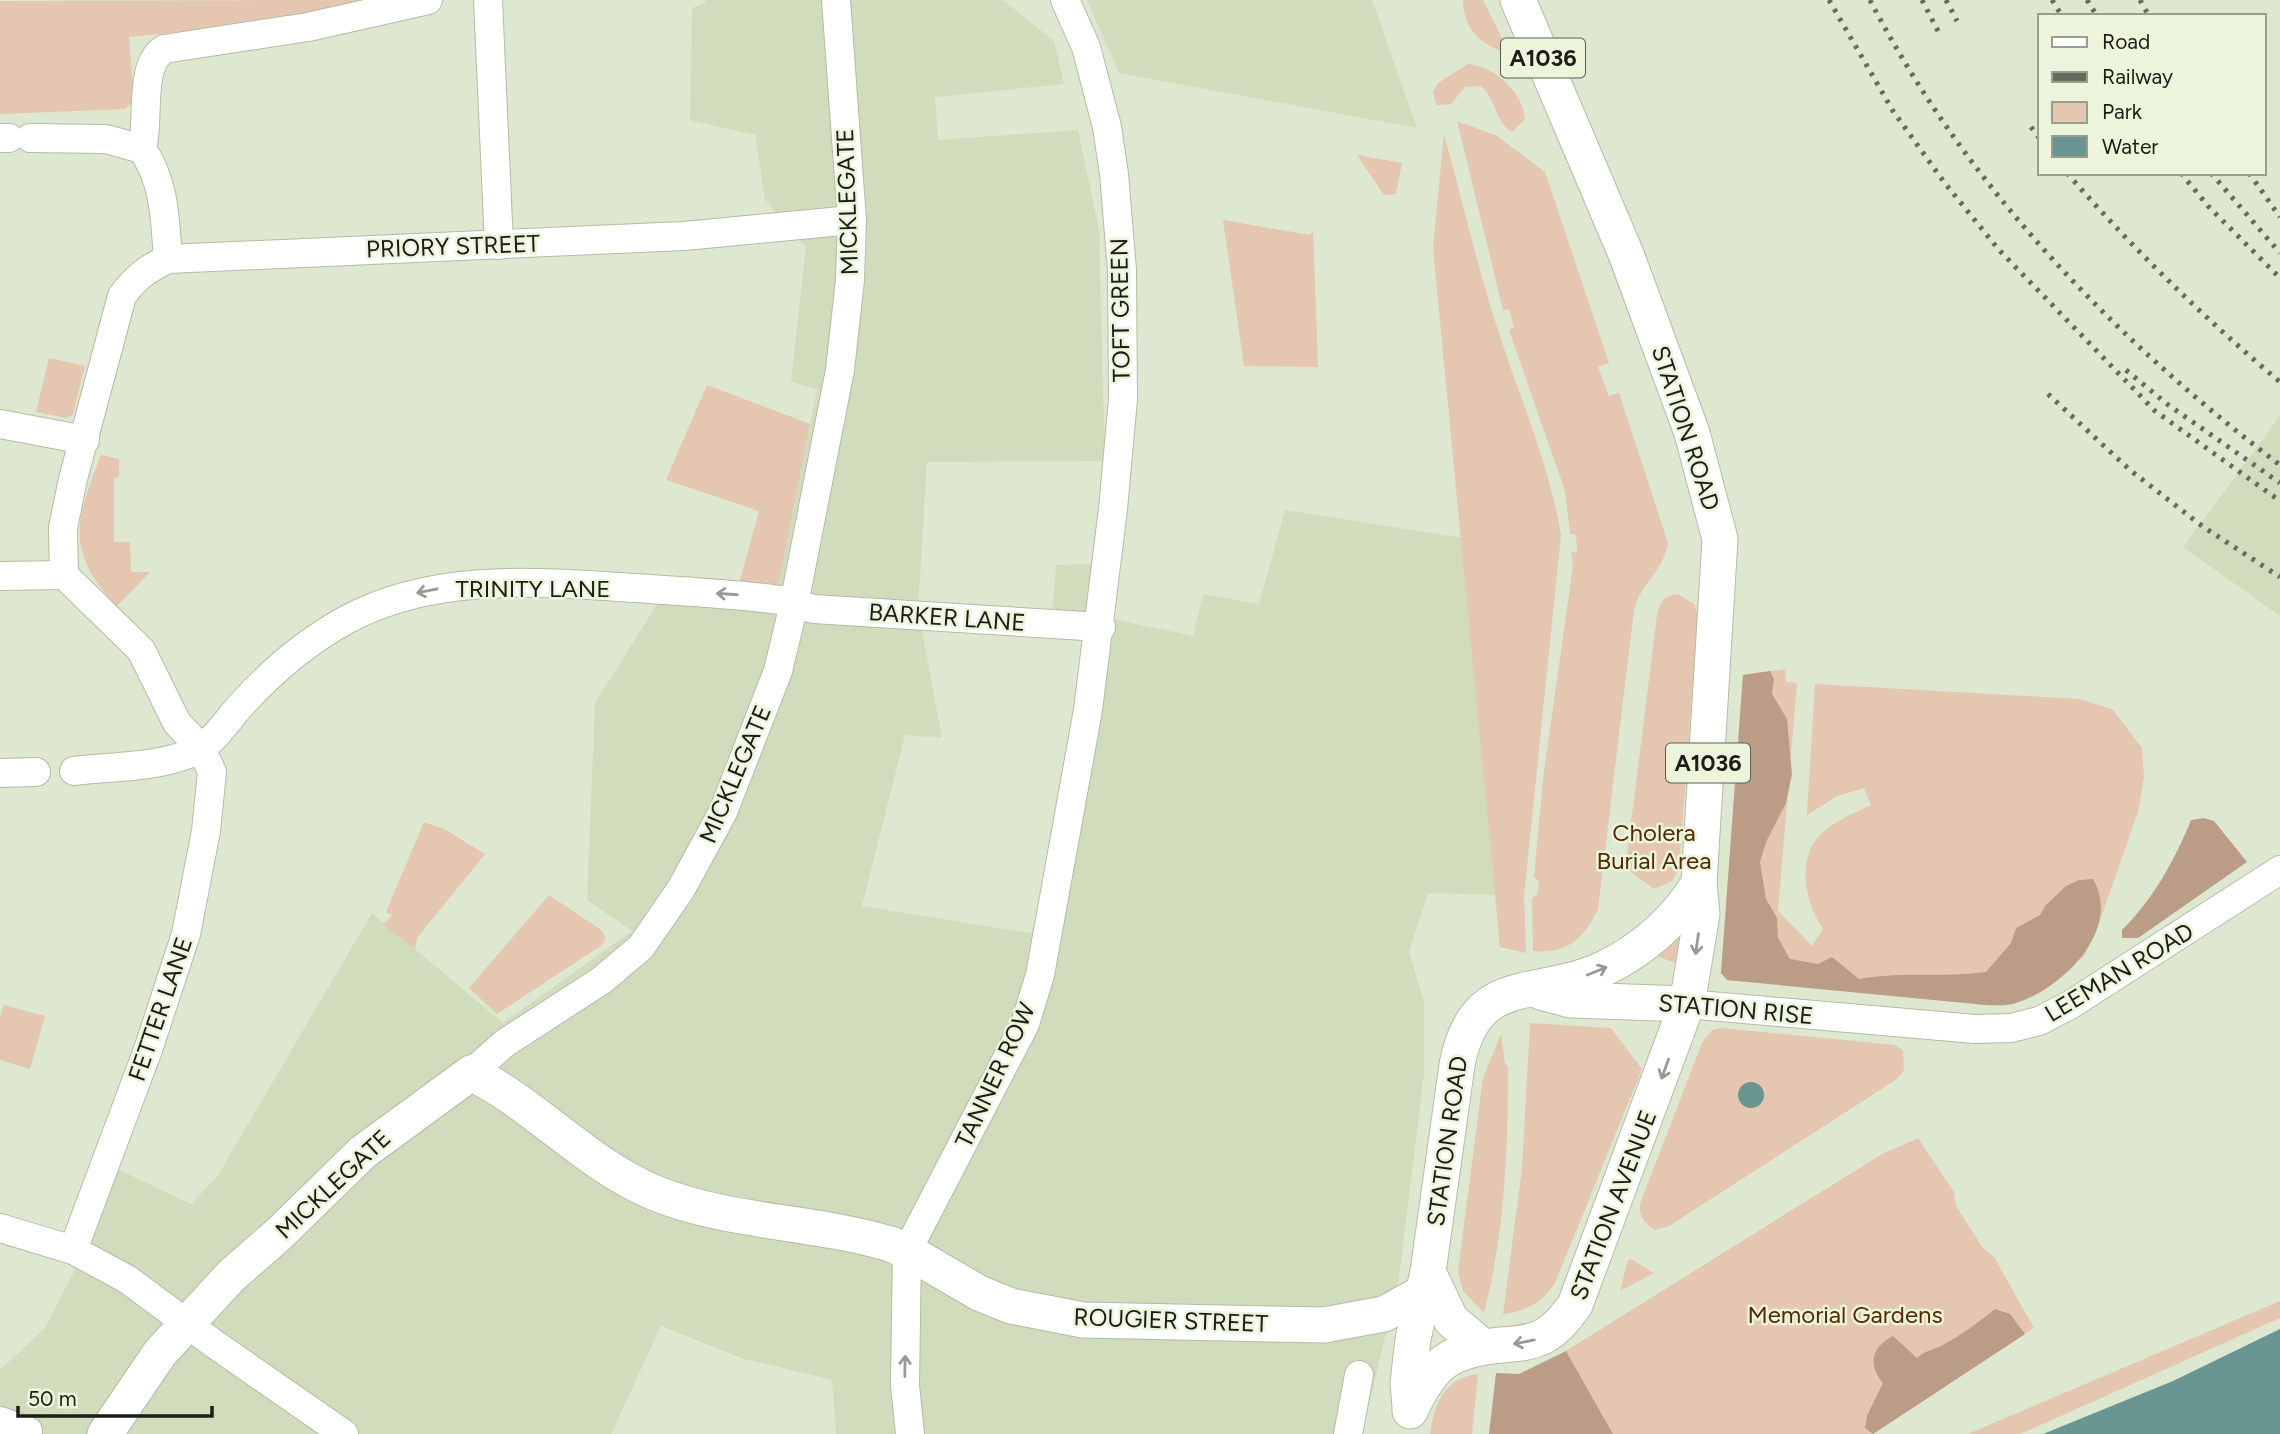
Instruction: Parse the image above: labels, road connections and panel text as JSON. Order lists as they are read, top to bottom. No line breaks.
{"streets":{"main road":["A1036","MICKLEGATE","STATION ROAD","STATION RISE","STATION AVENUE","ROUGIER STREET"],"street":["PRIORY STREET","TOFT GREEN","TRINITY LANE","BARKER LANE","LEEMAN ROAD","FETTER LANE","TANNER ROW"]},"crossings":[["A1036","STATION ROAD"],["A1036","STATION RISE"],["MICKLEGATE","PRIORY STREET"],["MICKLEGATE","TRINITY LANE"],["MICKLEGATE","BARKER LANE"],["MICKLEGATE","ROUGIER STREET"],["TOFT GREEN","BARKER LANE"],["TOFT GREEN","TANNER ROW"],["STATION ROAD","STATION RISE"],["STATION ROAD","STATION AVENUE"],["STATION ROAD","ROUGIER STREET"],["TRINITY LANE","BARKER LANE"],["TRINITY LANE","FETTER LANE"],["BARKER LANE","TANNER ROW"],["LEEMAN ROAD","STATION RISE"],["STATION RISE","STATION AVENUE"],["TANNER ROW","ROUGIER STREET"],["STATION AVENUE","ROUGIER STREET"]],"one_way":["TRINITY LANE","STATION AVENUE"],"parks":["Cholera Burial Area","Memorial Gardens"],"legend":["Road","Railway","Park","Water"],"scale_bar":"50 m"}
